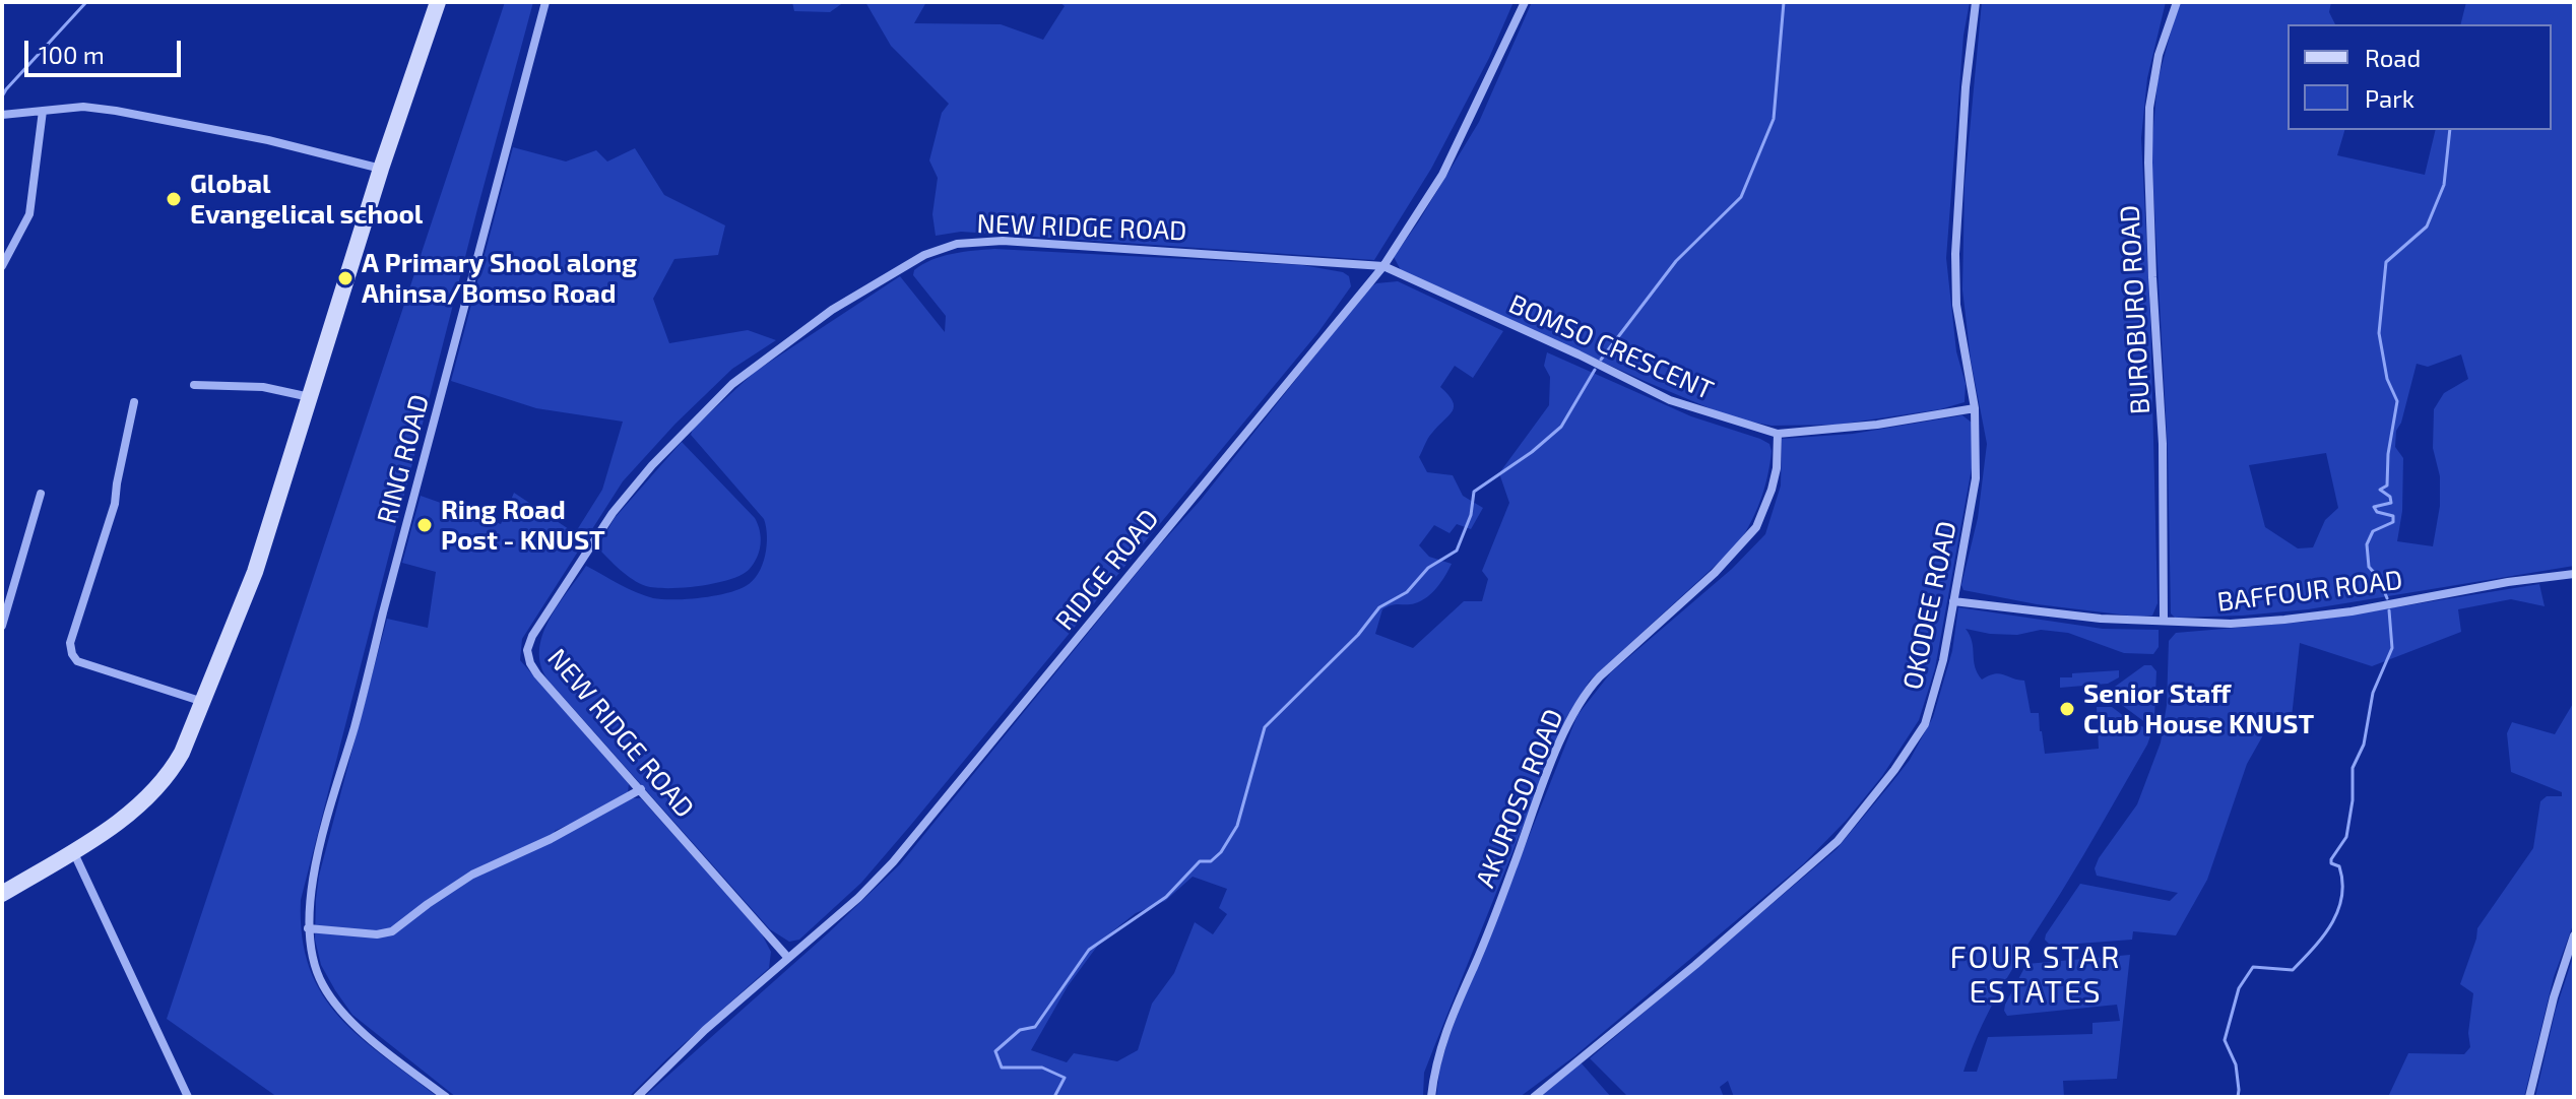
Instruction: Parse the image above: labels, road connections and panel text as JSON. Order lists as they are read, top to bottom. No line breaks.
{"streets":{"street":["NEW RIDGE ROAD","BUROBURO ROAD","BOMSO CRESCENT","RING ROAD","RIDGE ROAD","BAFFOUR ROAD","OKODEE ROAD","AKUROSO ROAD"]},"crossings":[["NEW RIDGE ROAD","BOMSO CRESCENT"],["NEW RIDGE ROAD","RIDGE ROAD"],["BUROBURO ROAD","BAFFOUR ROAD"],["BOMSO CRESCENT","RIDGE ROAD"],["BOMSO CRESCENT","OKODEE ROAD"],["BOMSO CRESCENT","AKUROSO ROAD"],["BAFFOUR ROAD","OKODEE ROAD"]],"districts":["FOUR STAR ESTATES"],"places":["Global Evangelical school","A Primary Shool along Ahinsa/Bomso Road","Ring Road Post - KNUST","Senior Staff Club House KNUST"],"legend":["Road","Park"],"scale_bar":"100 m"}
